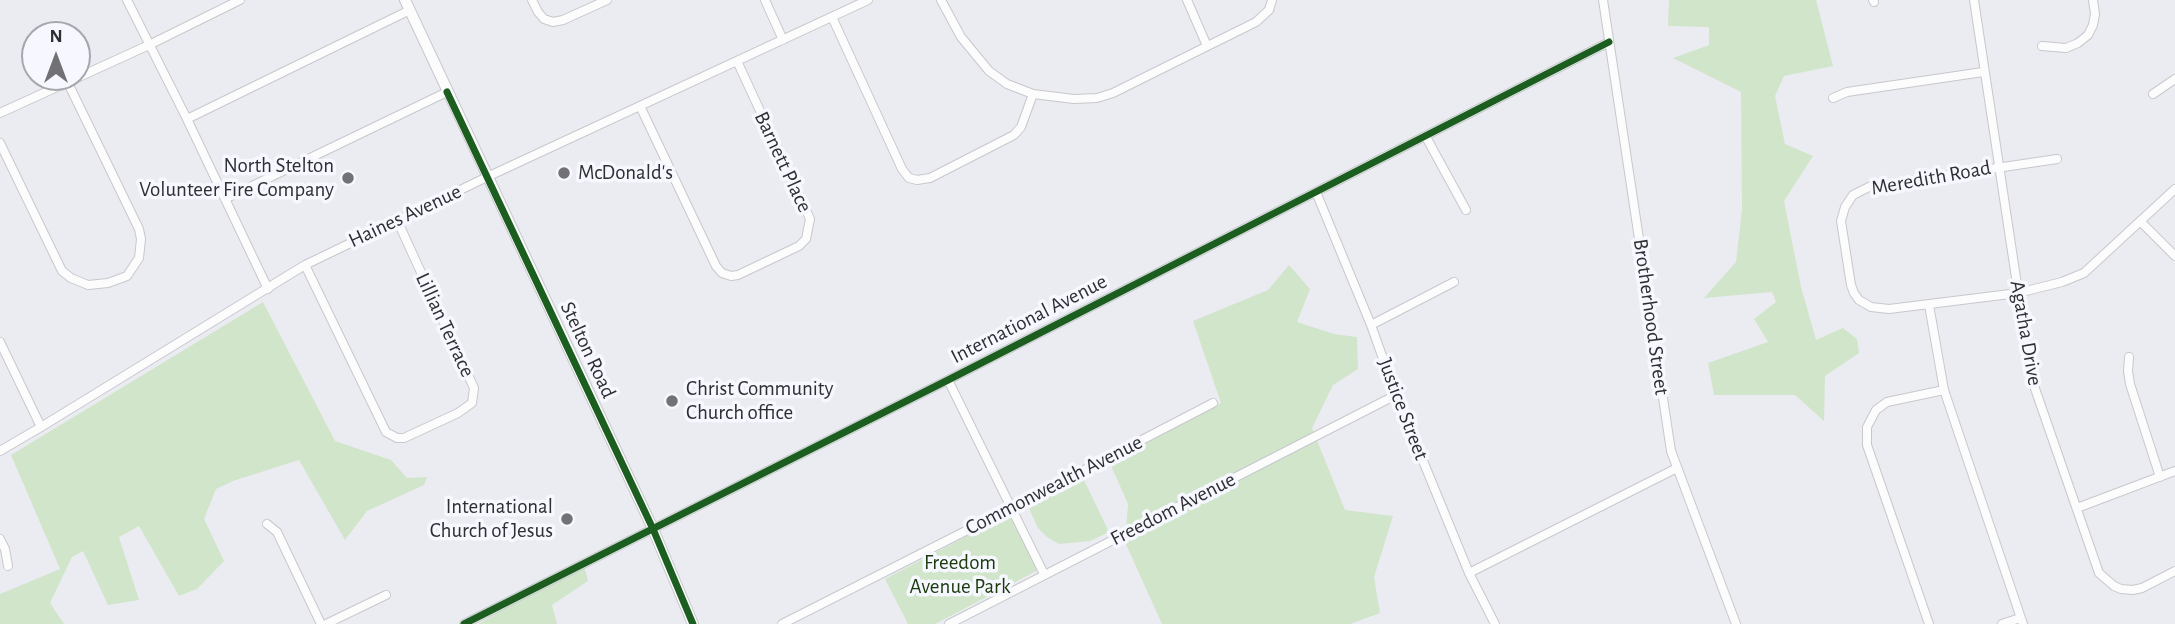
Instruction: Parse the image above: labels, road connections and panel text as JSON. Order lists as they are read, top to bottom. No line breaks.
{"streets":{"main road":["Stelton Road"],"street":["Barnett Place","Meredith Road","Haines Avenue","Brotherhood Street","International Avenue","Lillian Terrace","Agatha Drive","Justice Street","Commonwealth Avenue","Freedom Avenue"]},"crossings":[["Barnett Place","Haines Avenue"],["Meredith Road","Agatha Drive"],["Haines Avenue","Lillian Terrace"],["Haines Avenue","Stelton Road"],["Brotherhood Street","International Avenue"],["International Avenue","Stelton Road"],["International Avenue","Justice Street"],["Justice Street","Freedom Avenue"]],"parks":["Freedom Avenue Park"],"places":["McDonald's","North Stelton Volunteer Fire Company","Christ Community Church office","International Church of Jesus"],"north":"top"}
